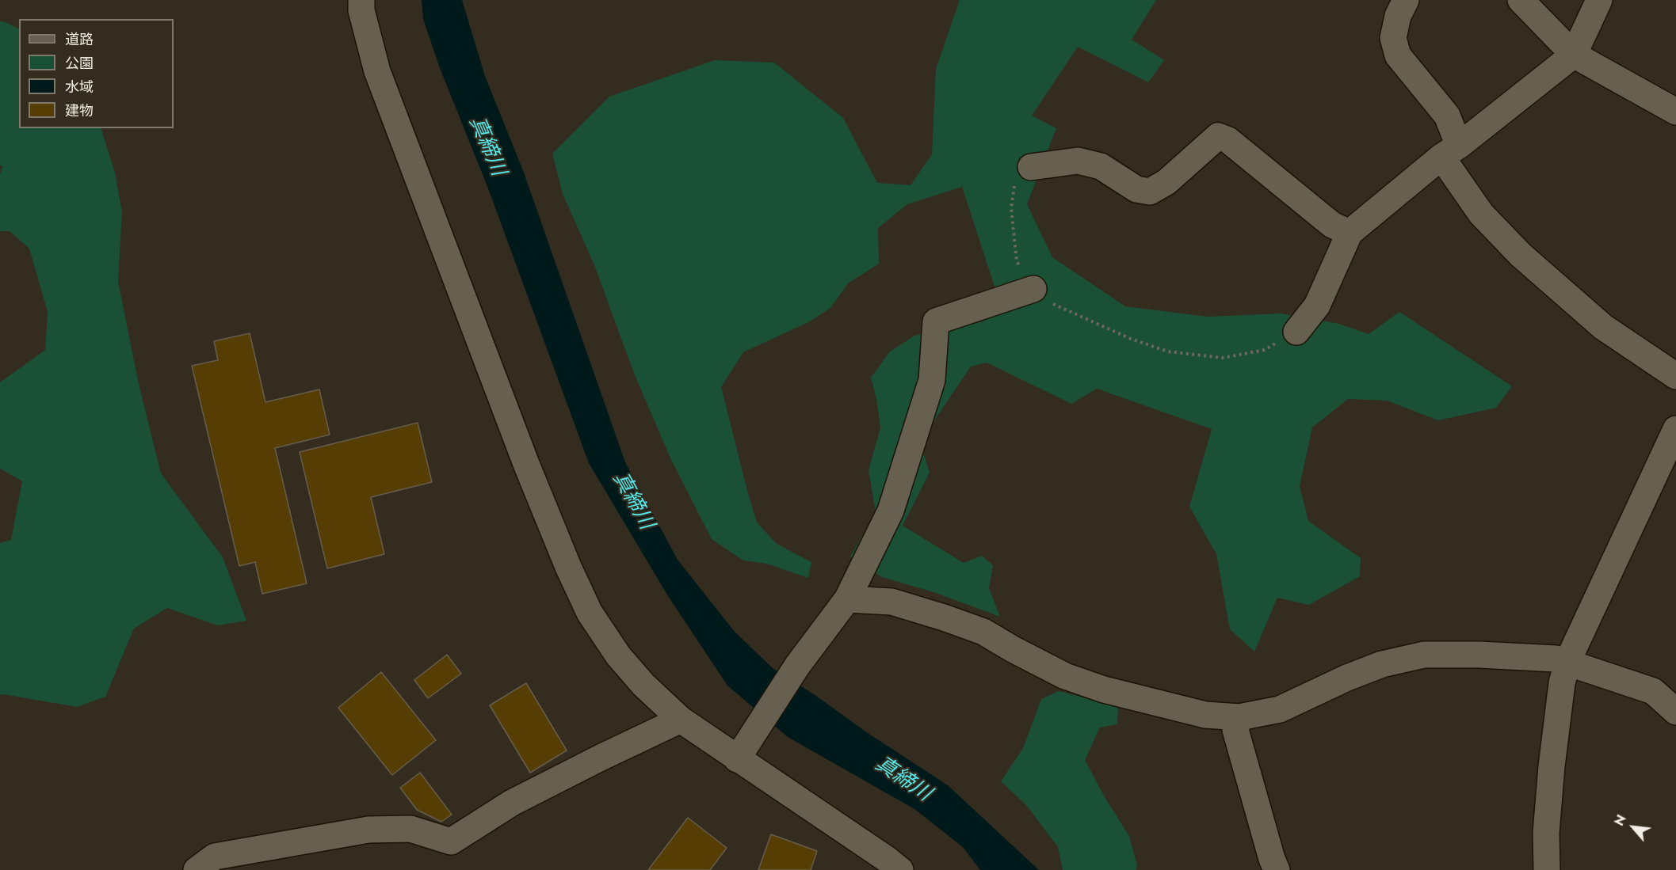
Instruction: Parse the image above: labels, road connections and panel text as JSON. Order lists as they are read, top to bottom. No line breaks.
{"water":["真締川"],"legend":["道路","公園","水域","建物"],"north":"top left"}
